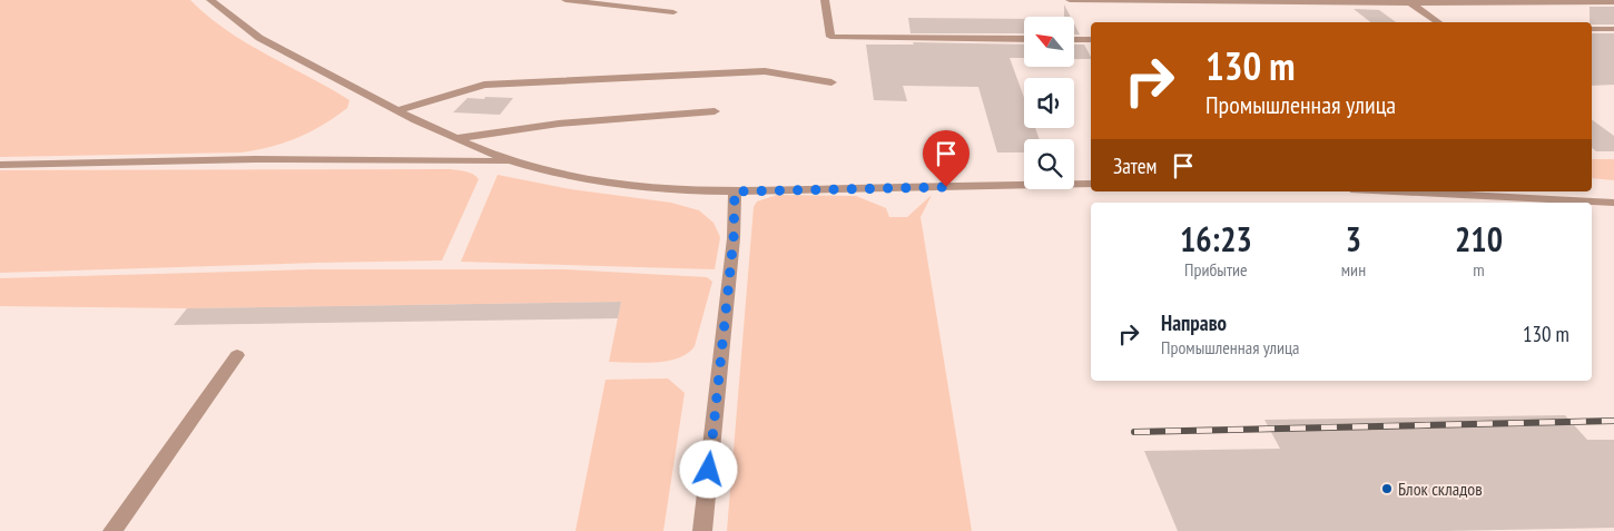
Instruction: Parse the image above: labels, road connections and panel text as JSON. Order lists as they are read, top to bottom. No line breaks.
{"places":["Блок складов"],"north":"top left","page":{"turn":["130 m","Промышленная улица"],"then":"Затем","eta":["16:23","Прибытие","3","мин","210","m"],"list":[{"name":"Направо","note":"Промышленная улица","value":"130 m"}]}}
